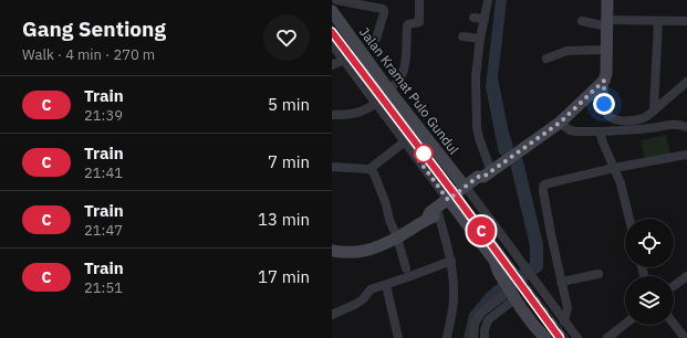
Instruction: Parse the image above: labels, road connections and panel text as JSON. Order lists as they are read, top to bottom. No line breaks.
{"streets":{"street":["Jalan Kramat Pulo Gundul"]},"page":{"heading":["Gang Sentiong","Walk · 4 min · 270 m"],"on_map":"C","list":[{"mark":"C","name":"Train","note":"21:39","value":"5 min"},{"mark":"C","name":"Train","note":"21:41","value":"7 min"},{"mark":"C","name":"Train","note":"21:47","value":"13 min"},{"mark":"C","name":"Train","note":"21:51","value":"17 min"}]}}
